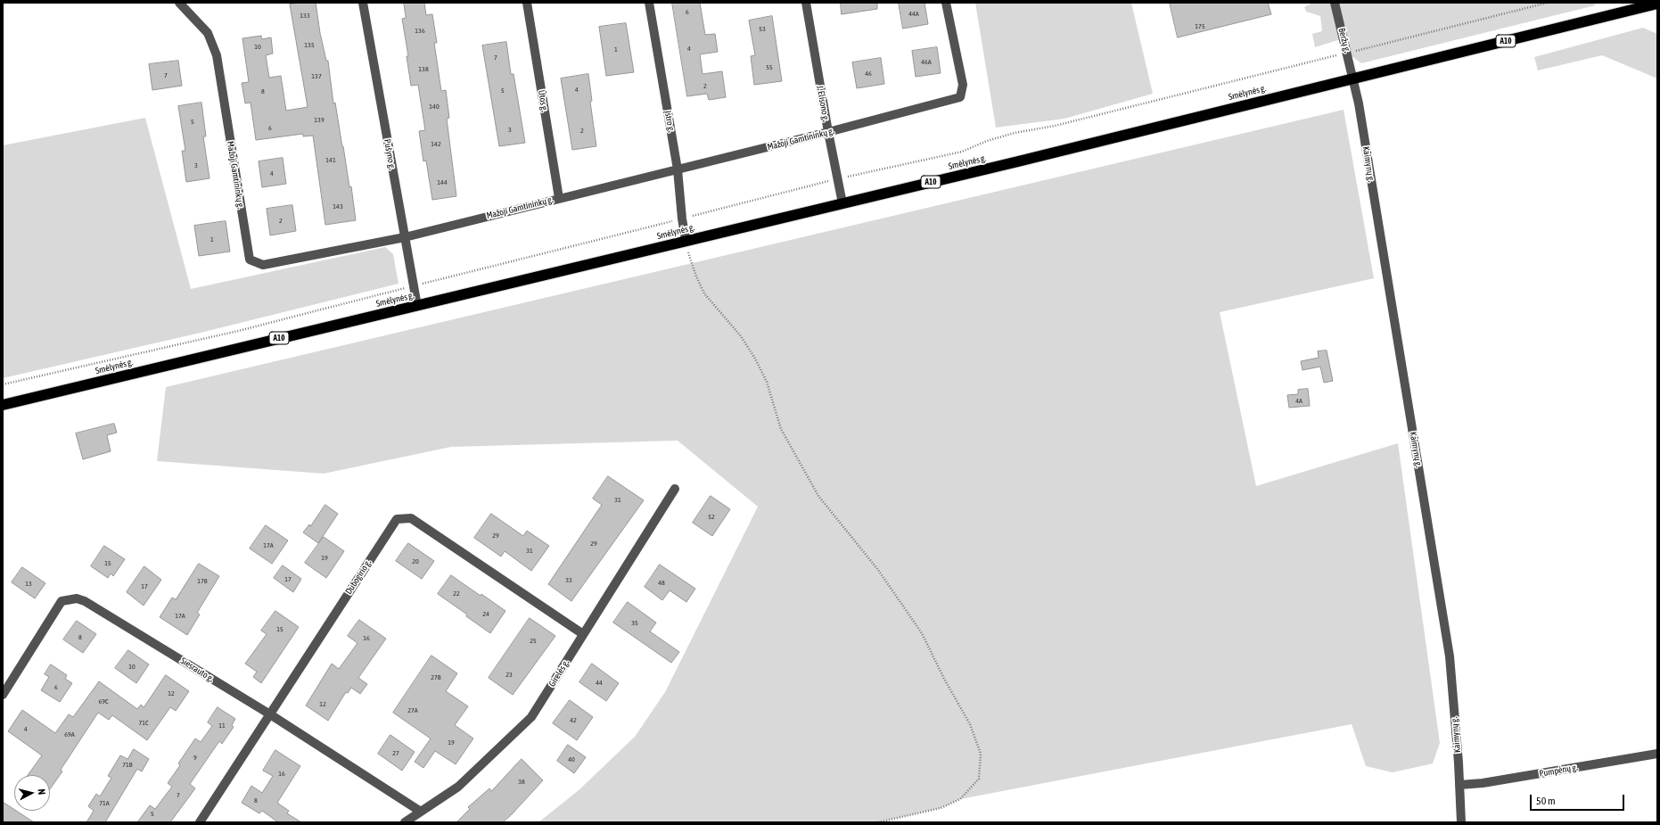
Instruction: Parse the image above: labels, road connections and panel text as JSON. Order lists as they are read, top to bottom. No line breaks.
{"streets":{"highway":["A10","Smėlynės g."],"street":["Beržų g.","Ūtos g.","J. Elisono g.","Įstro g.","Mažoji Gamtininkų g.","Pušyno g.","Kaimynų g.","Dubogirio g.","Siesrauto g.","Girelės g.","Pumpėnų g."]},"crossings":[["Beržų g.","A10"],["Beržų g.","Smėlynės g."],["Beržų g.","Kaimynų g."],["A10","Smėlynės g."],["A10","Kaimynų g."],["Smėlynės g.","J. Elisono g."],["Smėlynės g.","Įstro g."],["Smėlynės g.","Pušyno g."],["Smėlynės g.","Kaimynų g."],["Ūtos g.","Mažoji Gamtininkų g."],["J. Elisono g.","Mažoji Gamtininkų g."],["Įstro g.","Mažoji Gamtininkų g."],["Mažoji Gamtininkų g.","Pušyno g."],["Kaimynų g.","Pumpėnų g."],["Dubogirio g.","Siesrauto g."],["Dubogirio g.","Girelės g."],["Siesrauto g.","Girelės g."]],"house_numbers":["6","44A","133","175","53","136","135","10","4","1","7","46A","55","138","46","7","137","2","4","5","8","140","139","5","6","3","2","142","141","3","4","144","143","2","1","4A","31","52","29","29","17A","31","19","20","15","17","33","17B","48","13","17","22","24","17A","35","15","8","16","25","10","23","27B","44","6","12","69C","12","27A","42","71C","11","4","69A","19","27","9","40","71B","16","38","7","8","71A","5"],"scale_bar":"50 m","north":"right"}
